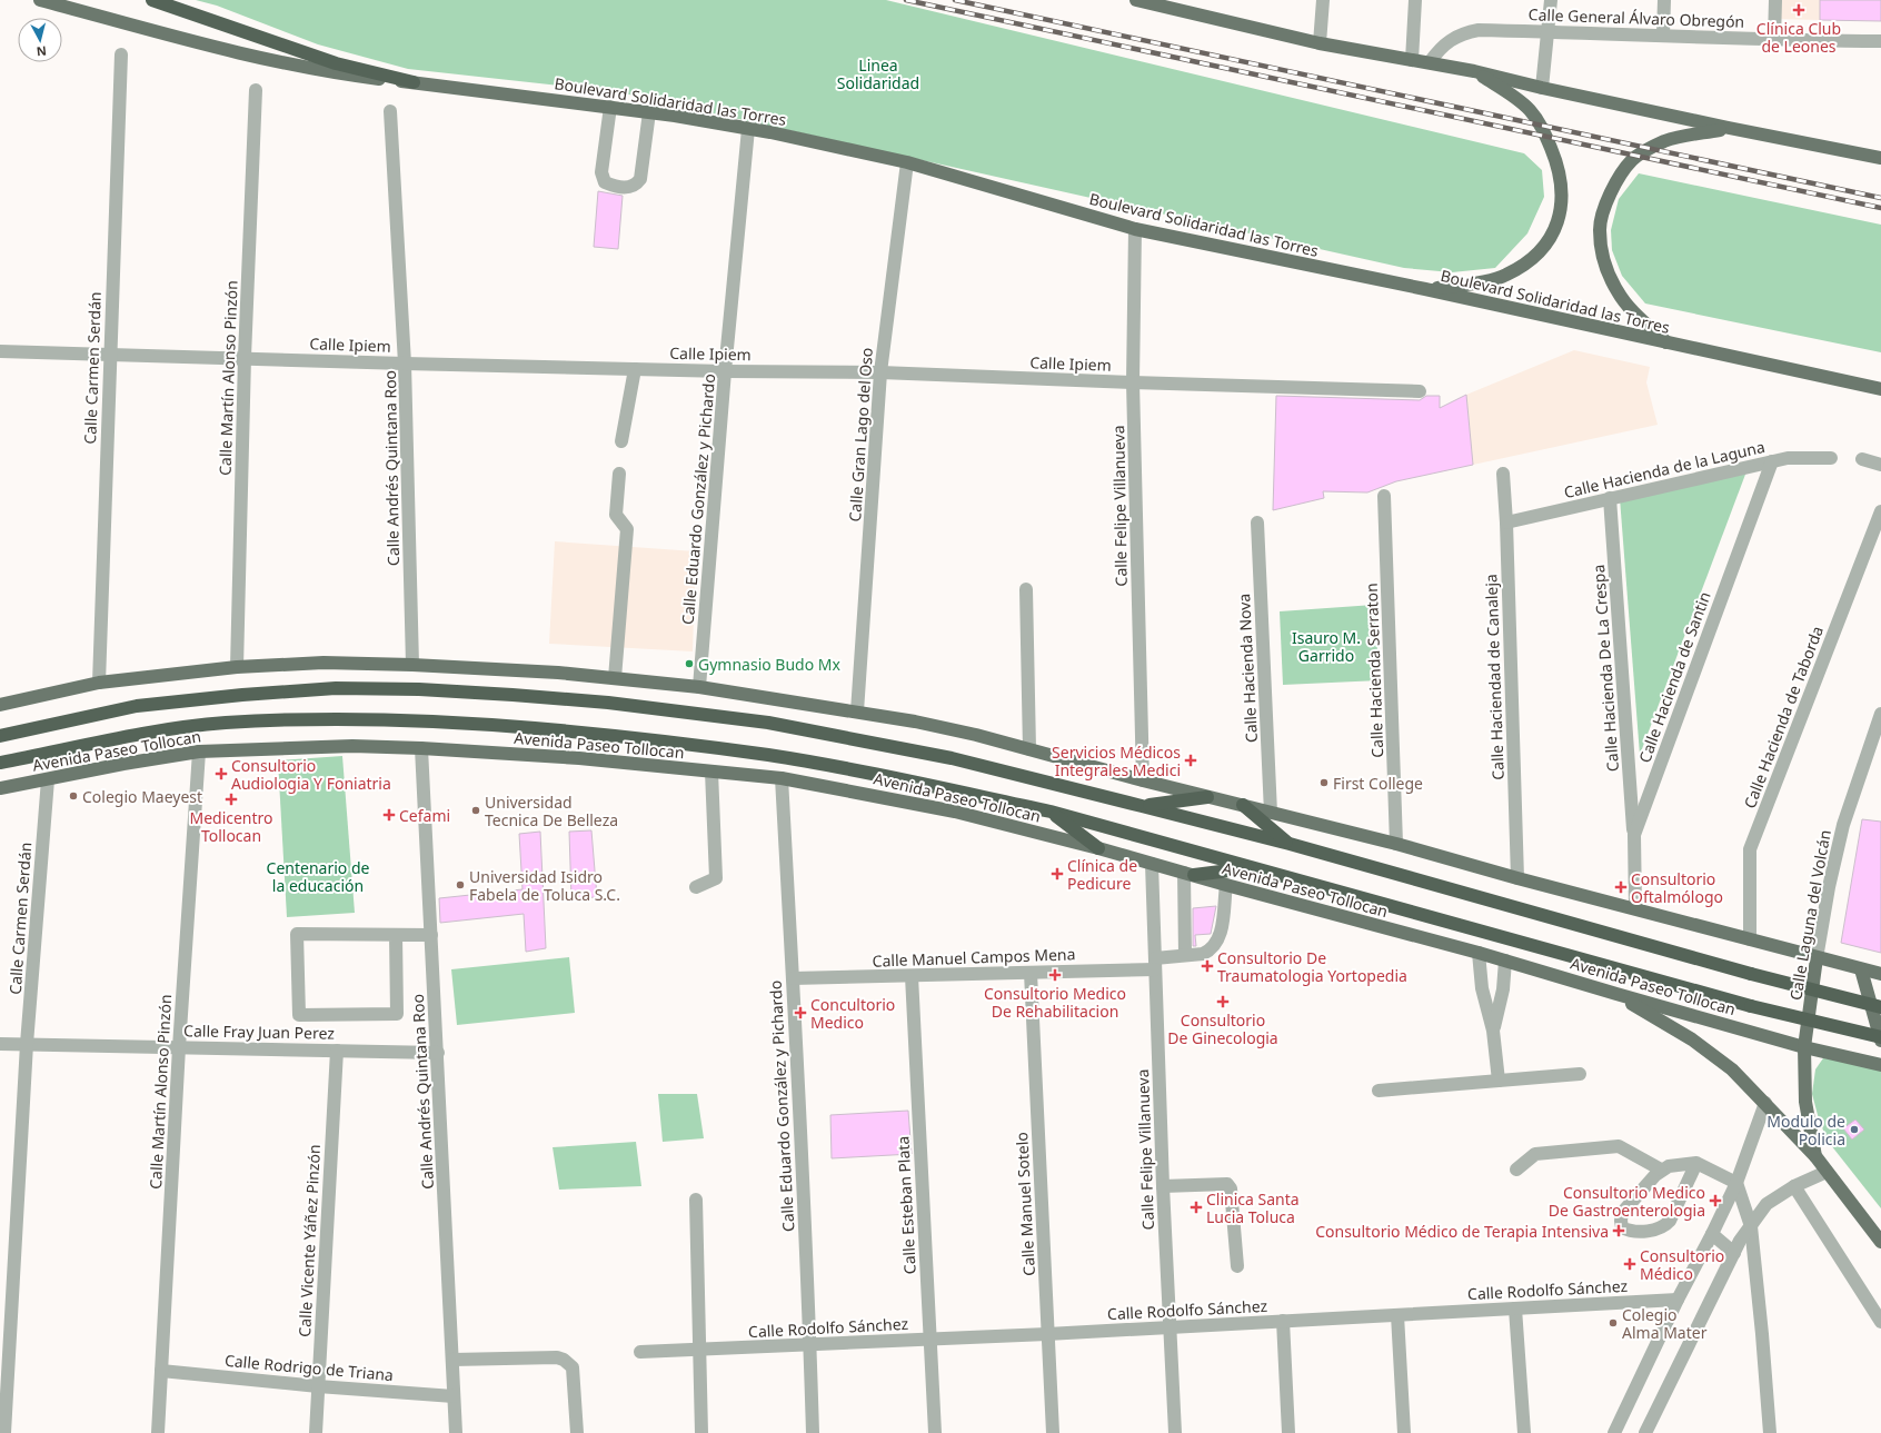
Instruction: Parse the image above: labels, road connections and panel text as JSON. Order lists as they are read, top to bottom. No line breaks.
{"streets":{"highway":["Boulevard Solidaridad las Torres","Avenida Paseo Tollocan"],"main road":["Calle Laguna del Volcán"],"street":["Calle General Álvaro Obregón","Calle Ipiem","Calle Carmen Serdán","Calle Martín Alonso Pinzón","Calle Gran Lago del Oso","Calle Andrés Quintana Roo","Calle Hacienda de la Laguna","Calle Eduardo González y Pichardo","Calle Felipe Villanueva","Calle Hacienda Nova","Calle Hacienda De La Crespa","Calle Hacienda Serraton","Calle Haciendad de Canaleja","Calle Hacienda de Santin","Calle Hacienda de Taborda","Calle Manuel Campos Mena","Calle Fray Juan Perez","Calle Manuel Sotelo","Calle Esteban Plata","Calle Vicente Yáñez Pinzón","Calle Rodolfo Sánchez","Calle Rodrigo de Triana"]},"crossings":[["Boulevard Solidaridad las Torres","Calle Gran Lago del Oso"],["Boulevard Solidaridad las Torres","Calle Eduardo González y Pichardo"],["Boulevard Solidaridad las Torres","Calle Felipe Villanueva"],["Calle Ipiem","Calle Carmen Serdán"],["Calle Ipiem","Calle Martín Alonso Pinzón"],["Calle Ipiem","Calle Gran Lago del Oso"],["Calle Ipiem","Calle Andrés Quintana Roo"],["Calle Ipiem","Calle Eduardo González y Pichardo"],["Calle Ipiem","Calle Felipe Villanueva"],["Calle Carmen Serdán","Avenida Paseo Tollocan"],["Calle Carmen Serdán","Calle Fray Juan Perez"],["Calle Martín Alonso Pinzón","Avenida Paseo Tollocan"],["Calle Martín Alonso Pinzón","Calle Fray Juan Perez"],["Calle Martín Alonso Pinzón","Calle Rodrigo de Triana"],["Calle Andrés Quintana Roo","Avenida Paseo Tollocan"],["Calle Andrés Quintana Roo","Calle Fray Juan Perez"],["Calle Andrés Quintana Roo","Calle Rodrigo de Triana"],["Calle Hacienda de la Laguna","Calle Hacienda De La Crespa"],["Calle Hacienda de la Laguna","Calle Haciendad de Canaleja"],["Calle Hacienda de la Laguna","Calle Hacienda de Santin"],["Calle Eduardo González y Pichardo","Avenida Paseo Tollocan"],["Calle Eduardo González y Pichardo","Calle Manuel Campos Mena"],["Calle Eduardo González y Pichardo","Calle Rodolfo Sánchez"],["Calle Felipe Villanueva","Avenida Paseo Tollocan"],["Calle Felipe Villanueva","Calle Manuel Campos Mena"],["Calle Felipe Villanueva","Calle Rodolfo Sánchez"],["Calle Hacienda De La Crespa","Calle Hacienda de Santin"],["Avenida Paseo Tollocan","Calle Laguna del Volcán"],["Avenida Paseo Tollocan","Calle Manuel Campos Mena"],["Calle Manuel Campos Mena","Calle Manuel Sotelo"],["Calle Manuel Campos Mena","Calle Esteban Plata"],["Calle Fray Juan Perez","Calle Vicente Yáñez Pinzón"],["Calle Manuel Sotelo","Calle Rodolfo Sánchez"],["Calle Esteban Plata","Calle Rodolfo Sánchez"],["Calle Vicente Yáñez Pinzón","Calle Rodrigo de Triana"]],"parks":["Linea Solidaridad","Isauro M. Garrido","Centenario de la educación"],"places":{"health":["Clínica Club de Leones","Servicios Médicos Integrales Medici","Consultorio Audiologia Y Foniatria","Medicentro Tollocan","Cefami","Clínica de Pedicure","Consultorio Oftalmólogo","Consultorio De Traumatologia Yortopedia","Consultorio Medico De Rehabilitacion","Consultorio De Ginecologia","Concultorio Medico","Consultorio Medico De Gastroenterologia","Clinica Santa Lucia Toluca","Consultorio Médico de Terapia Intensiva","Consultorio Médico"],"other":["Gymnasio Budo Mx","First College","Colegio Maeyest","Universidad Tecnica De Belleza","Universidad Isidro Fabela de Toluca S.C.","Modulo de Policia","Colegio Alma Mater"]},"north":"bottom"}
